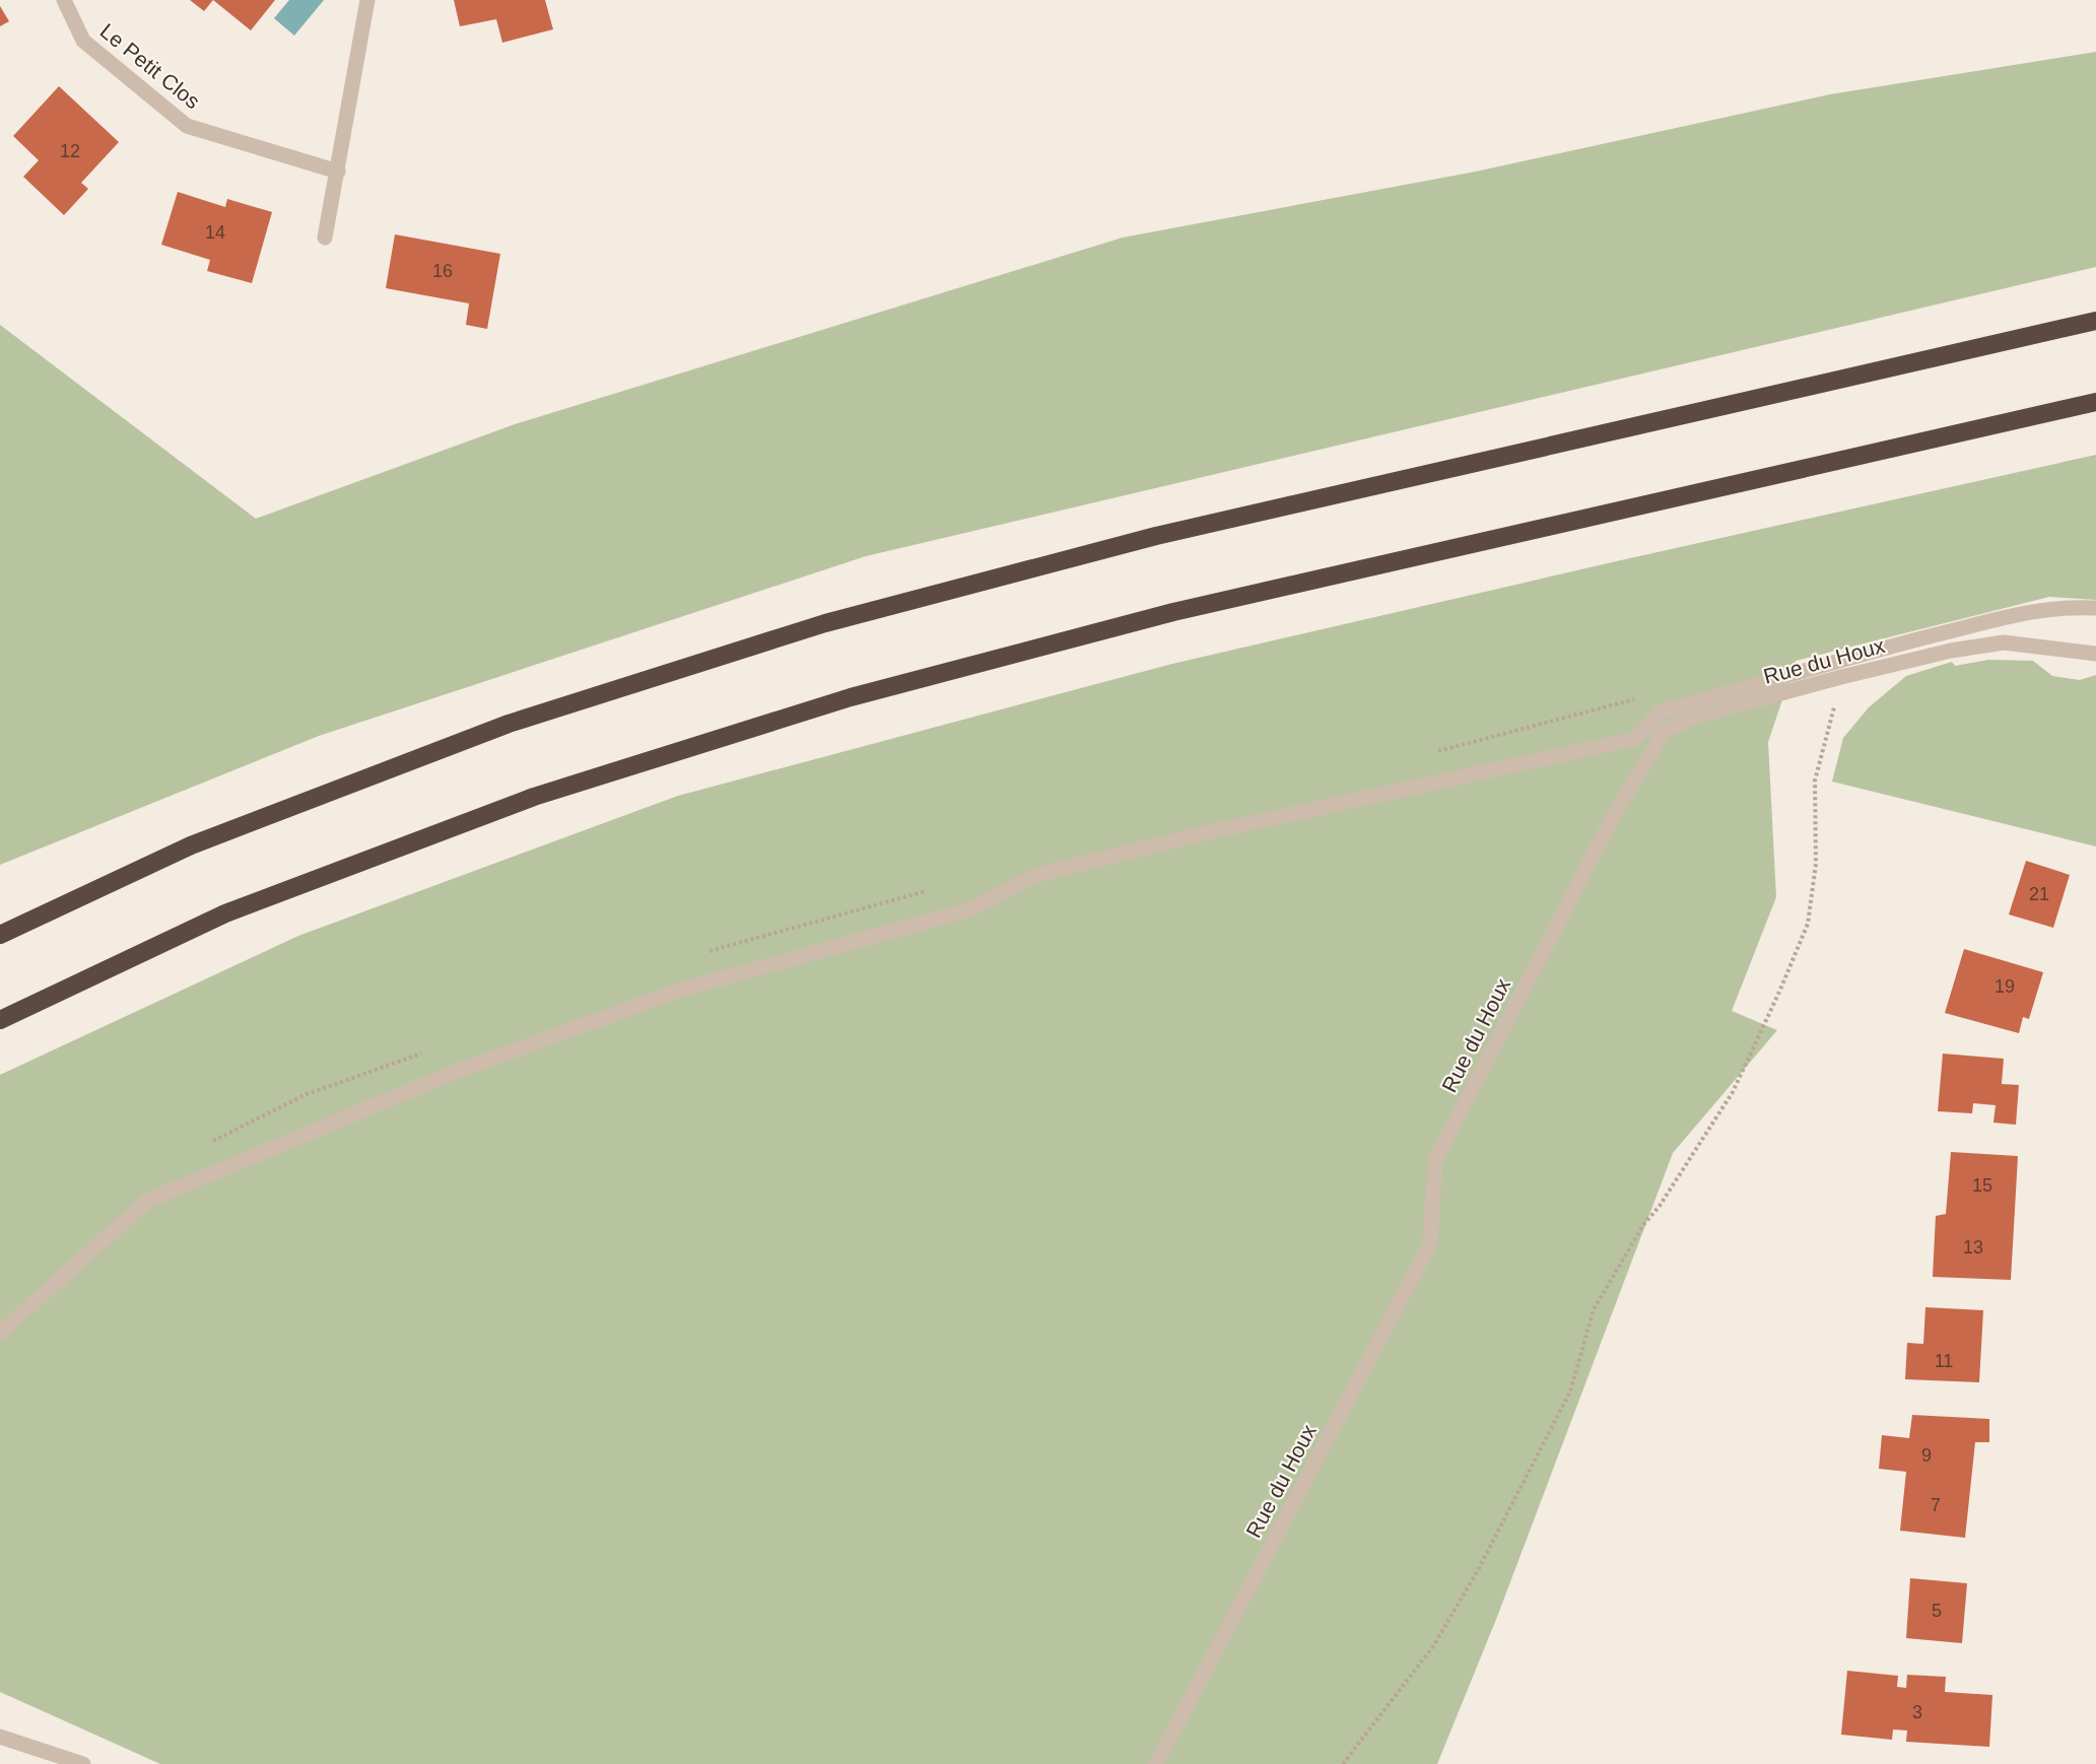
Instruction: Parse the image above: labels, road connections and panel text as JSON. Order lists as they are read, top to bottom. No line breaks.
{"streets":{"street":["Le Petit Clos","Rue du Houx"]},"house_numbers":["12","14","16","21","19","15","13","11","9","7","5","3"]}
